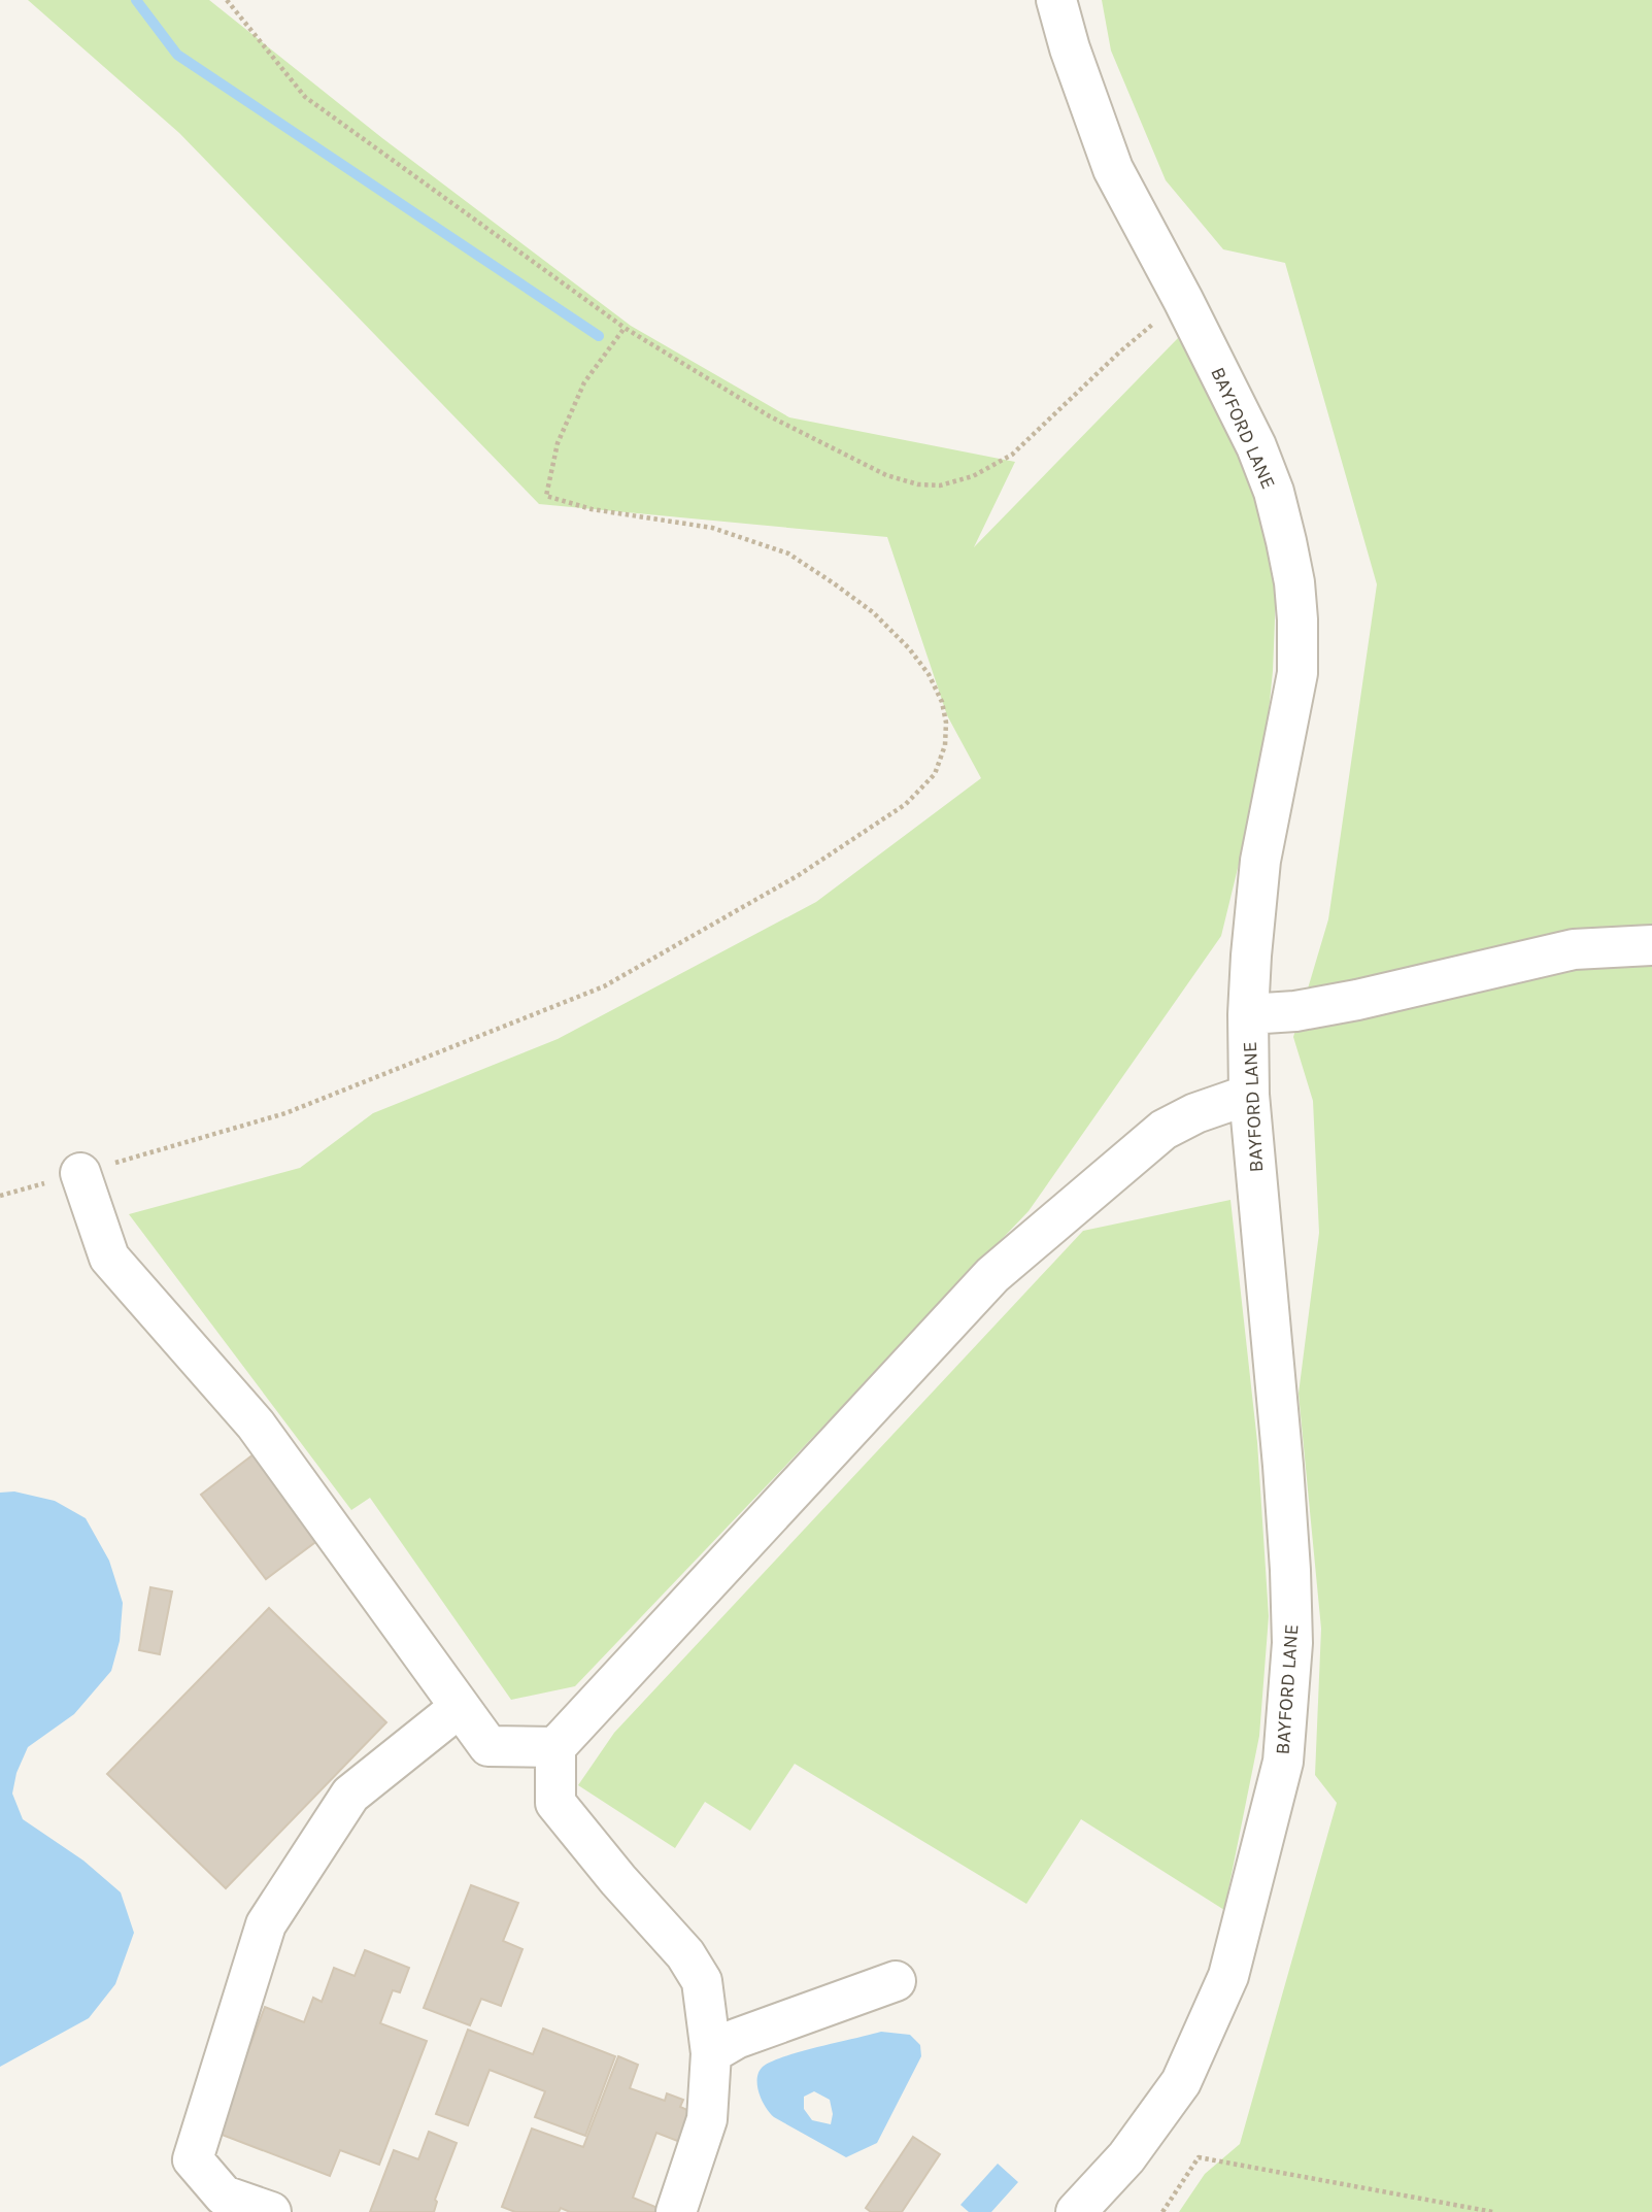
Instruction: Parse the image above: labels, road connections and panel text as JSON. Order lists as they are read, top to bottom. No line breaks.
{"streets":{"street":["BAYFORD LANE"]}}
